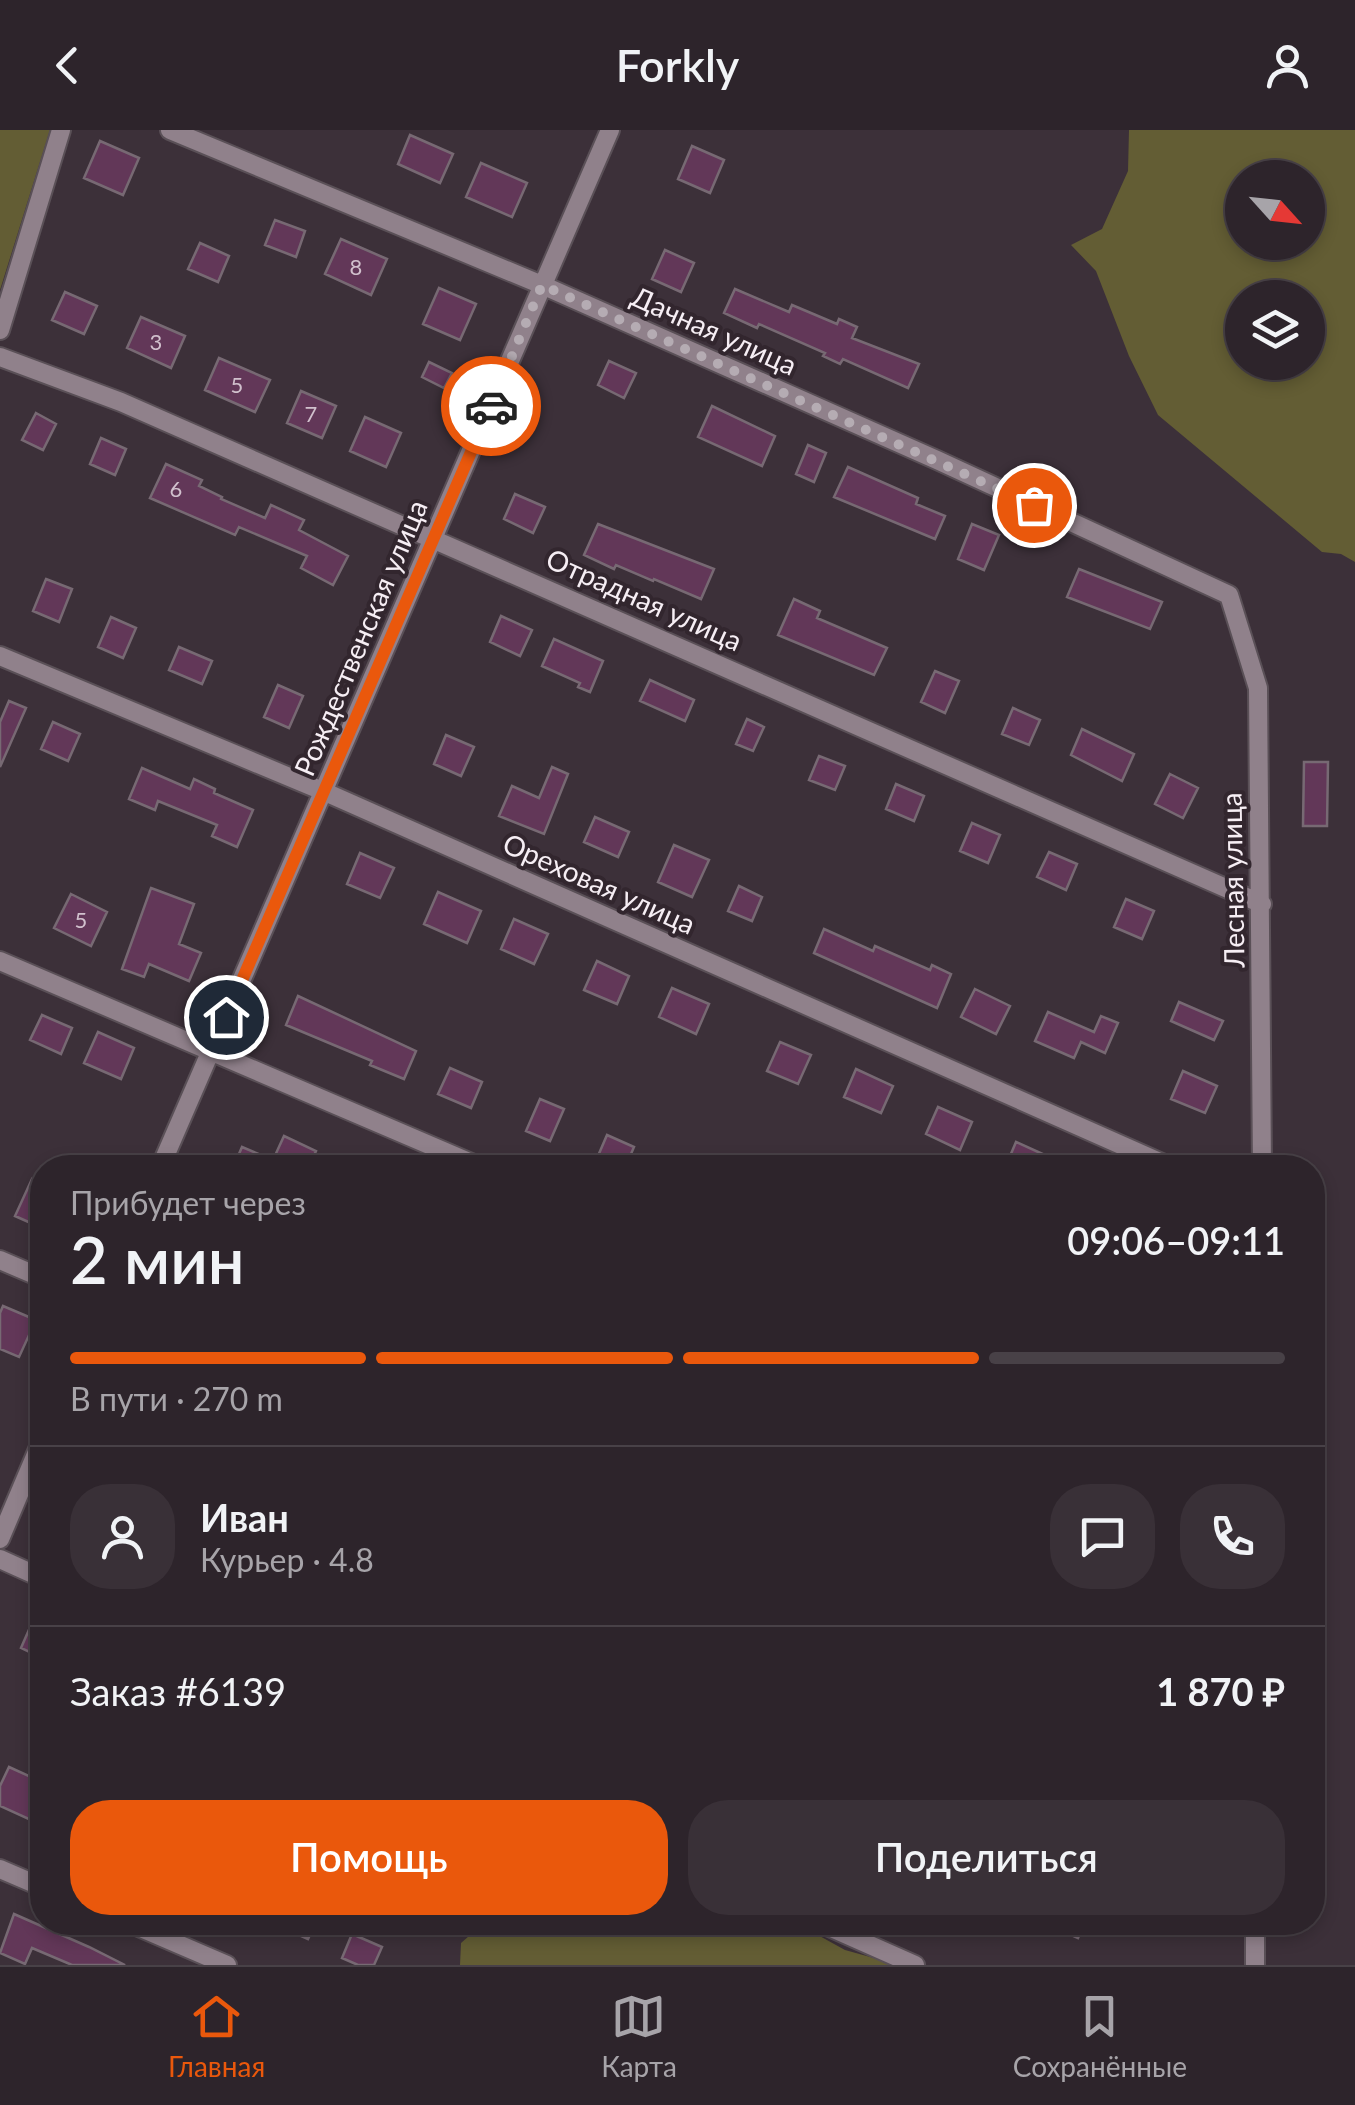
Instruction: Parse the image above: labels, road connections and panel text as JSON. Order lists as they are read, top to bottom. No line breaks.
{"streets":{"street":["Дачная улица","Отрадная улица","Рождественская улица","Лесная улица","Ореховая улица"]},"crossings":[["Дачная улица","Рождественская улица"],["Дачная улица","Лесная улица"],["Отрадная улица","Рождественская улица"],["Отрадная улица","Лесная улица"],["Рождественская улица","Ореховая улица"]],"house_numbers":["8","3","5","7","6","5"],"north":"bottom right","page":{"header":"Forkly","heading":["2 мин","Прибудет через","09:06–09:11"],"panel":["Иван","Курьер · 4.8","Заказ #6139","1 870 ₽"],"bar":"В пути · 270 m","buttons":["Помощь","Поделиться"],"tabs":["Главная","Карта","Сохранённые"]}}
